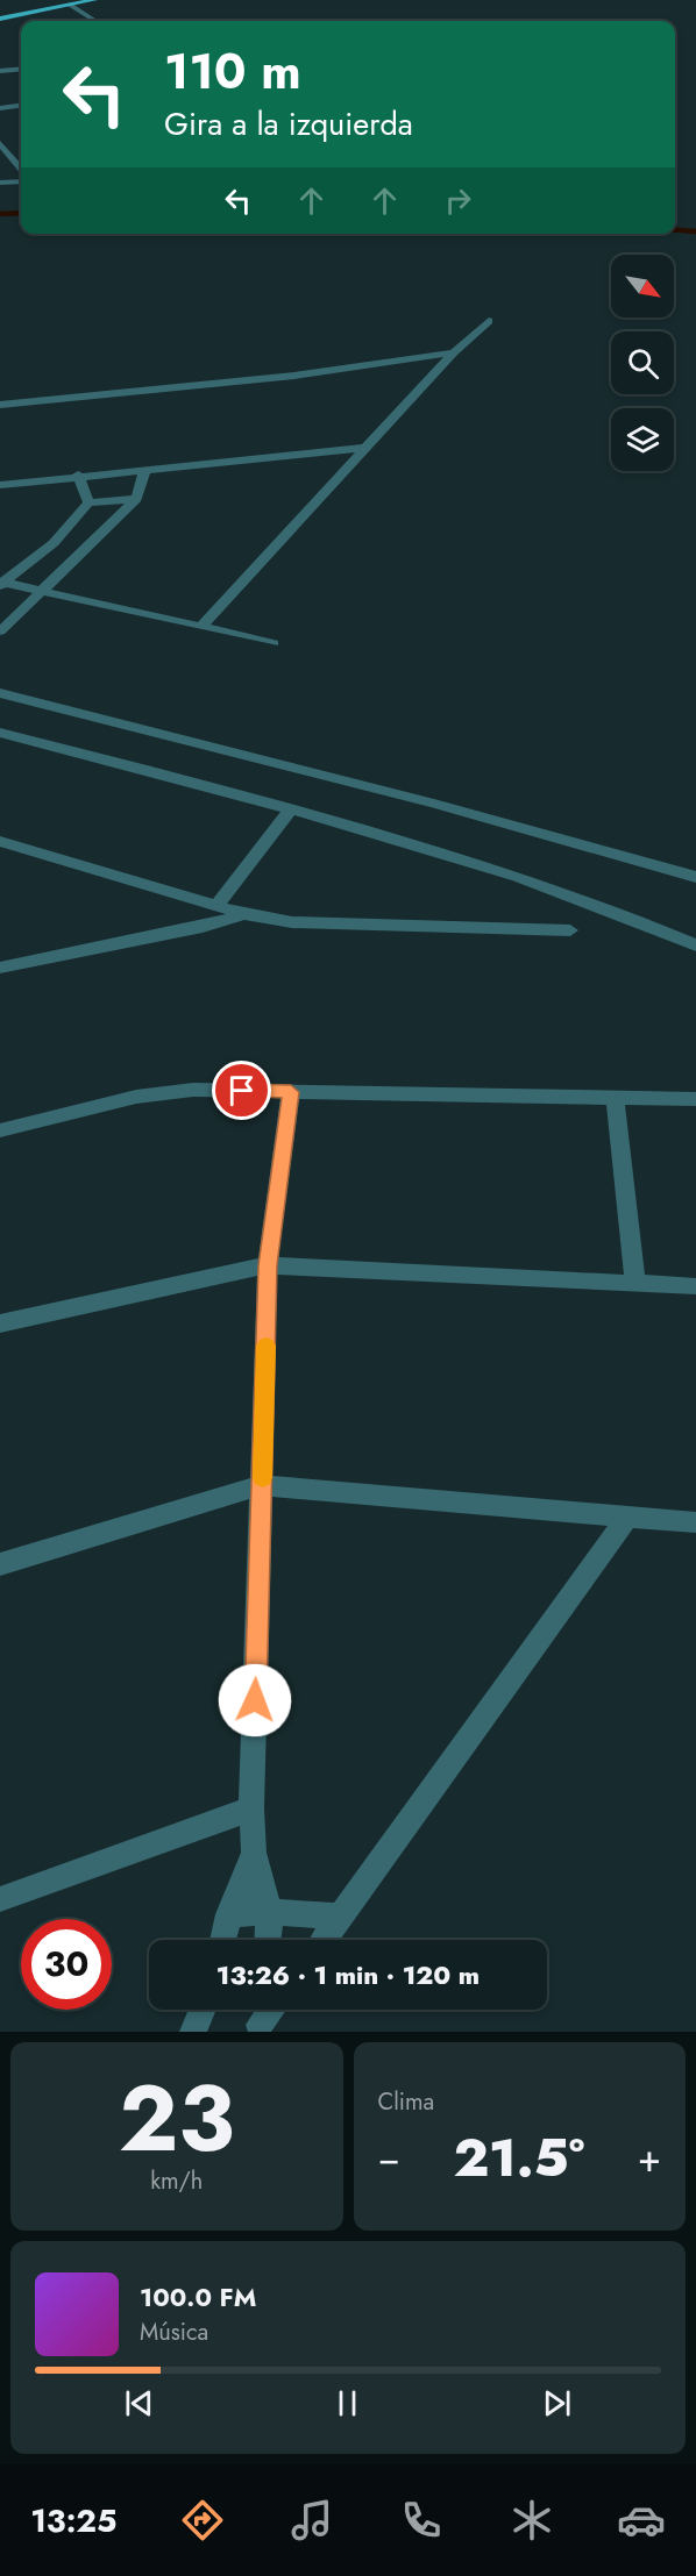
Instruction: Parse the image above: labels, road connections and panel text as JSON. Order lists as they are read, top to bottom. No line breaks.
{"north":"bottom right","page":{"turn":["110 m","Gira a la izquierda"],"limit":"30","trip":"13:26 · 1 min · 120 m","tile":[["23","km/h"],"Clima"],"heat":["−","21.5°","+"],"song":["100.0 FM","Música"],"tabs":"13:25"}}
